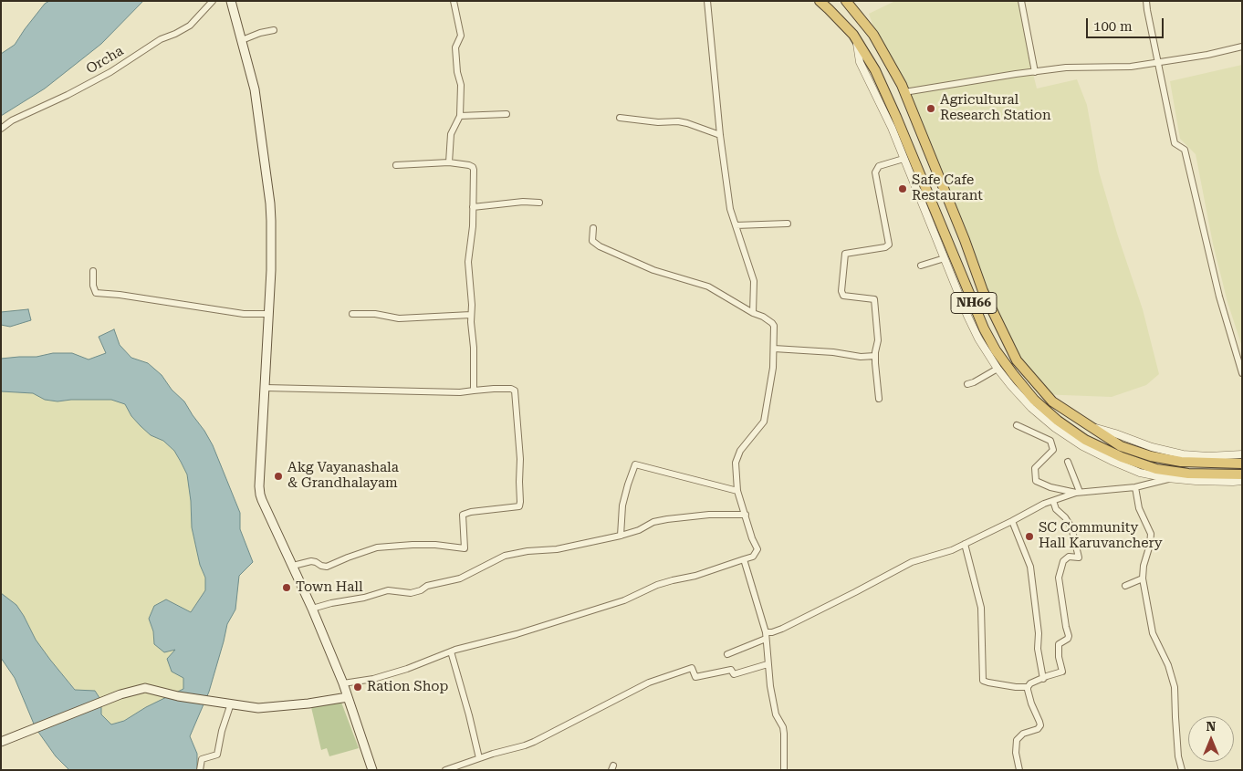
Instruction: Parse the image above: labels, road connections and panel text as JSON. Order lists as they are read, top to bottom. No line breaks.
{"streets":{"highway":["NH66"],"street":["Orcha"]},"places":["Agricultural Research Station","Safe Cafe Restaurant","Akg Vayanashala & Grandhalayam","SC Community Hall Karuvanchery","Town Hall","Ration Shop"],"scale_bar":"100 m","north":"top"}
